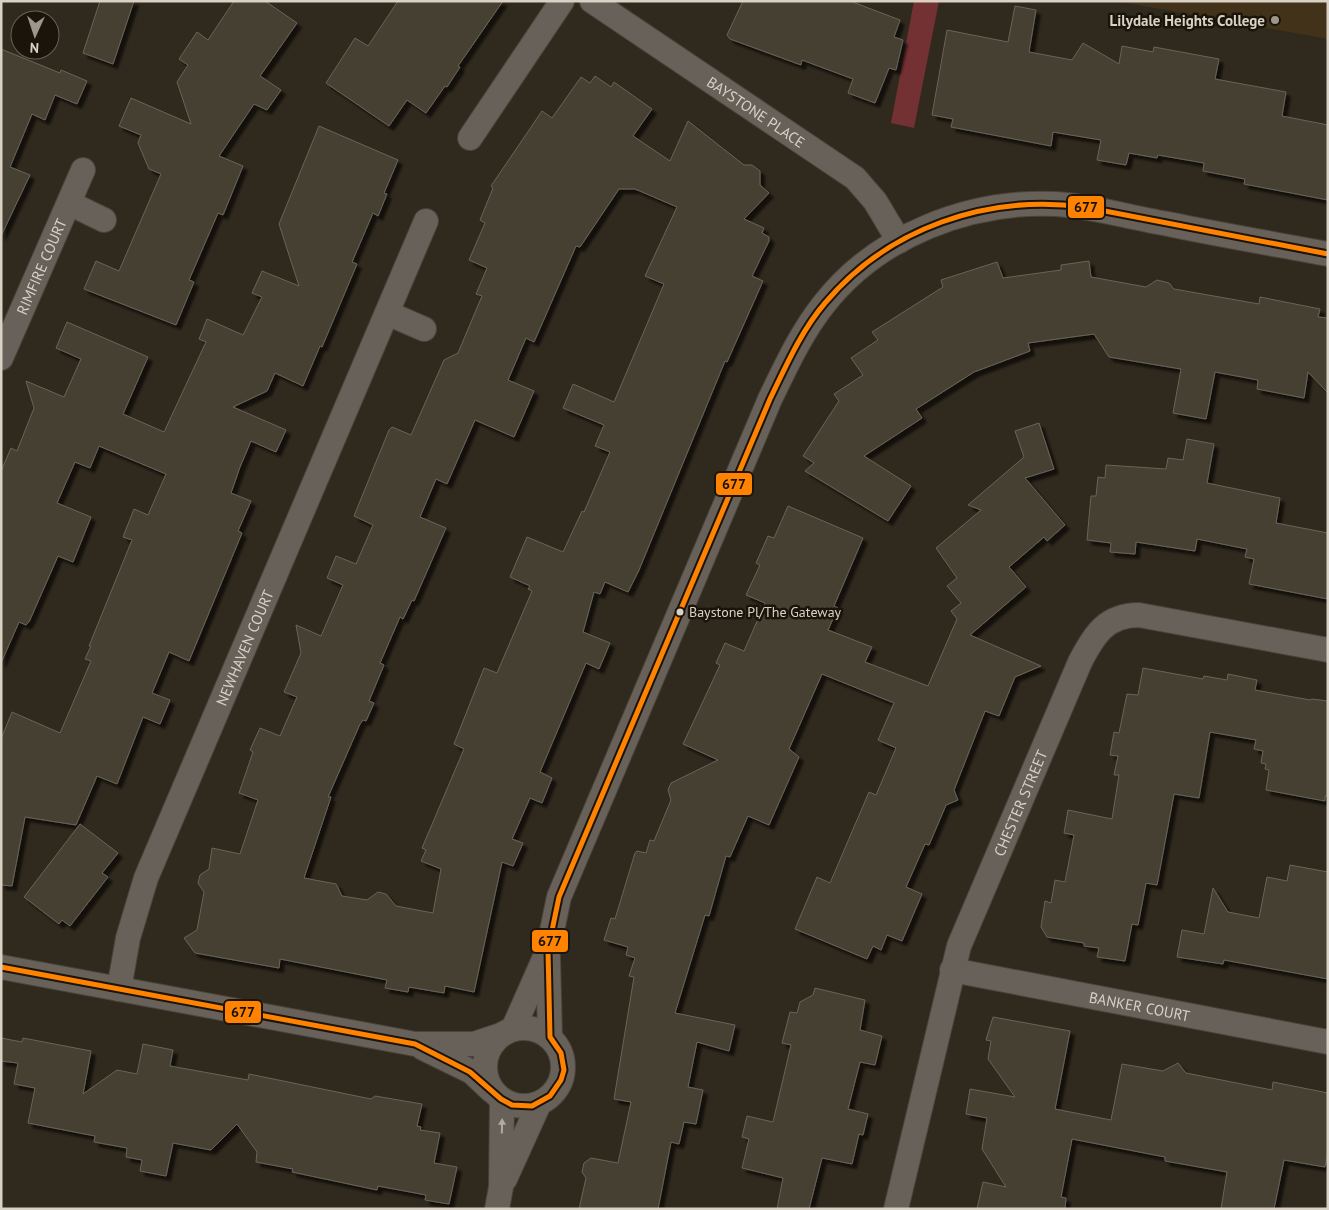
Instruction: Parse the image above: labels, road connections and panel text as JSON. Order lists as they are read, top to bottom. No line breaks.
{"streets":{"street":["BAYSTONE PLACE","RIMFIRE COURT","NEWHAVEN COURT","CHESTER STREET","BANKER COURT"]},"crossings":[["CHESTER STREET","BANKER COURT"]],"places":["Lilydale Heights College","Baystone Pl/The Gateway"],"lines":["transit line 677"],"north":"bottom"}
